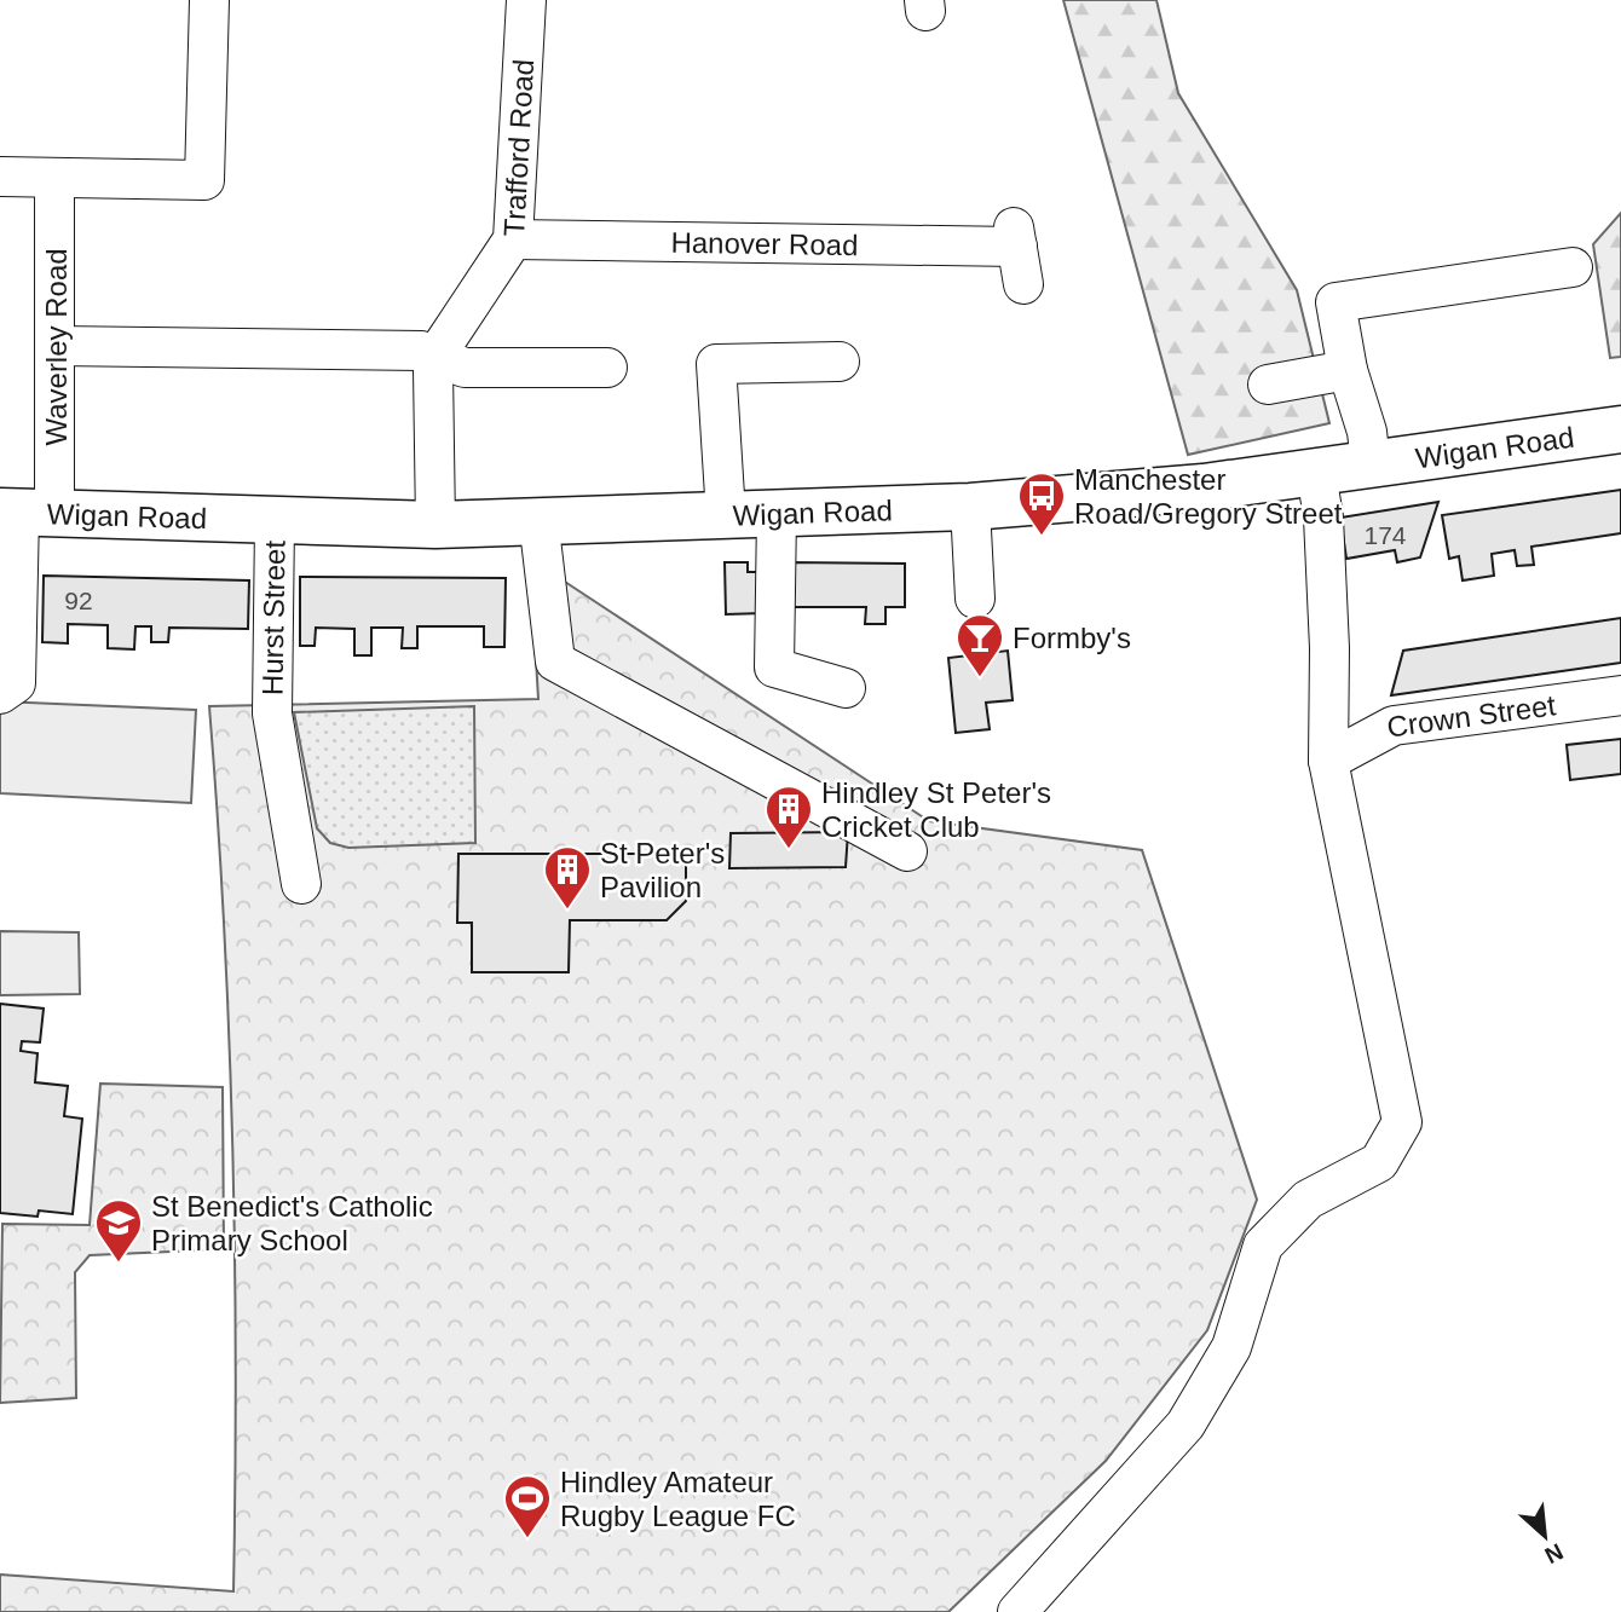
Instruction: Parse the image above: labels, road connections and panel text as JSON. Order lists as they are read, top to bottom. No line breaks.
{"streets":{"highway":["Wigan Road"],"street":["Trafford Road","Hanover Road","Waverley Road","Hurst Street","Crown Street"]},"crossings":[["Trafford Road","Hanover Road"],["Trafford Road","Wigan Road"],["Waverley Road","Wigan Road"],["Wigan Road","Hurst Street"]],"places":{"bus stop":["Manchester Road/Gregory Street"],"bar":["Formby's"],"building":["Hindley St Peter's Cricket Club","St Peter's Pavilion"],"school or university":["St Benedict's Catholic Primary School"],"sports":["Hindley Amateur Rugby League FC"]},"house_numbers":["174","92"],"north":"bottom right"}
